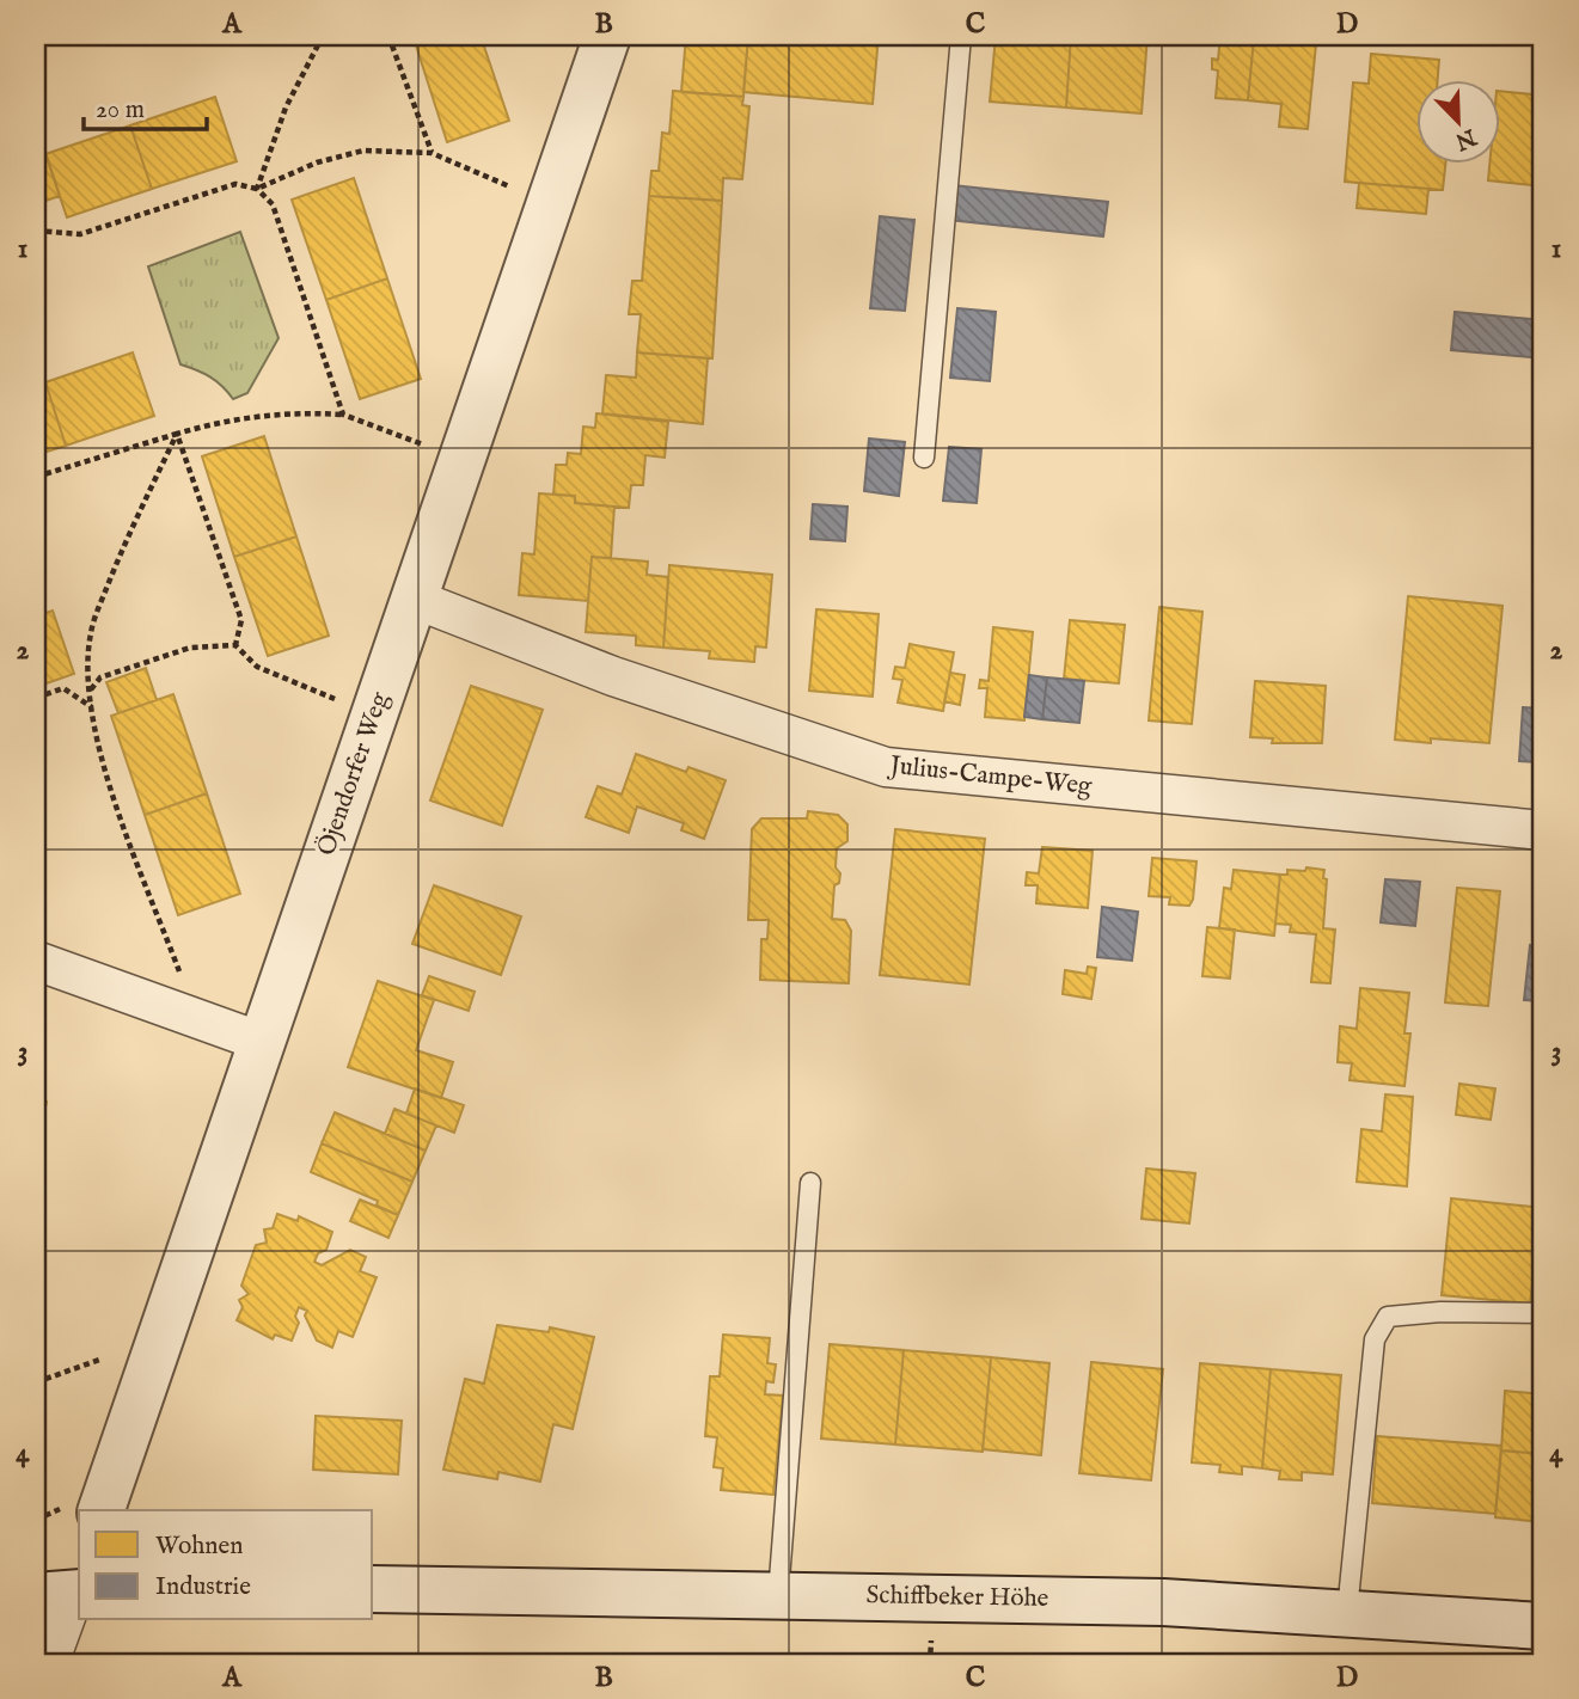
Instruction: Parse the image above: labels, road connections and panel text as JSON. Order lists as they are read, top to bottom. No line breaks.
{"streets":{"street":["Öjendorfer Weg","Julius-Campe-Weg","Schiffbeker Höhe"]},"crossings":[["Öjendorfer Weg","Julius-Campe-Weg"]],"legend":["Wohnen","Industrie"],"scale_bar":"20 m","north":"bottom right","grid":{"columns":["A","B","C","D"],"rows":["1","2","3","4"]}}
